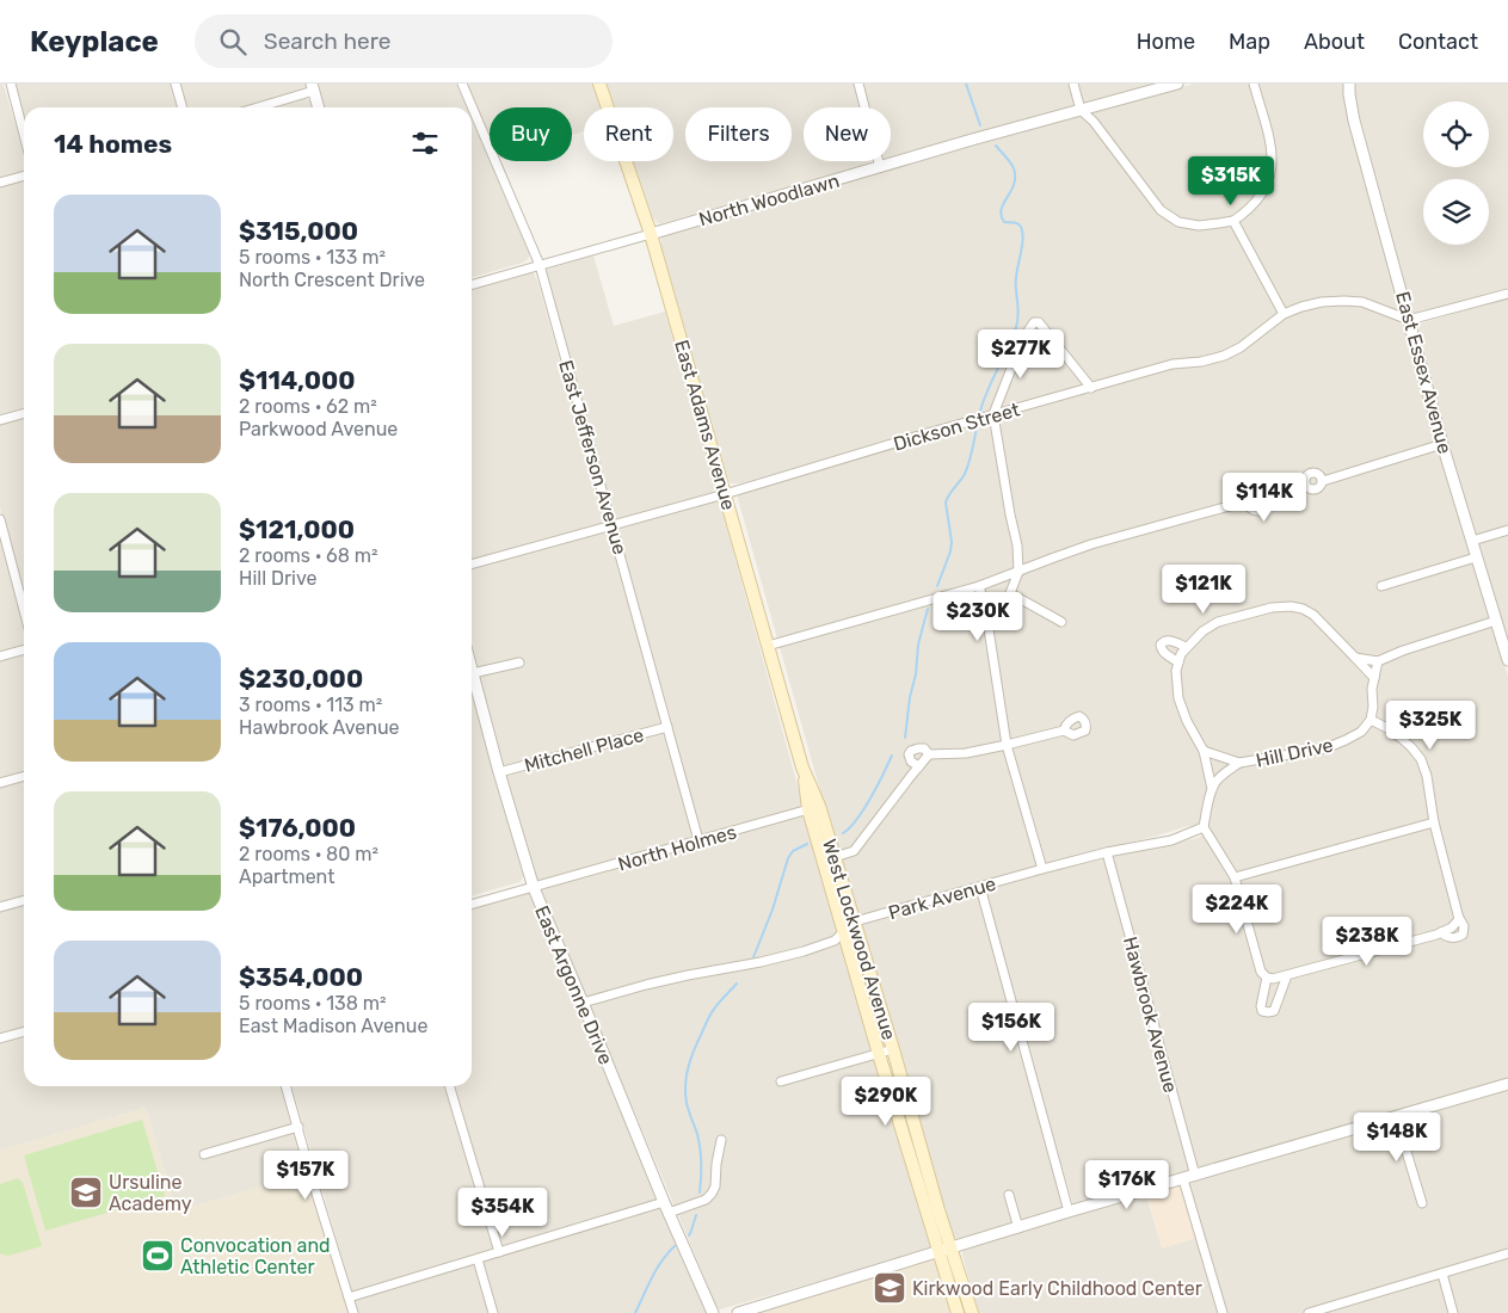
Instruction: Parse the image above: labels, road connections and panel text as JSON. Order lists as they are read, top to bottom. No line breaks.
{"streets":{"main road":["East Adams Avenue","West Lockwood Avenue"],"street":["North Woodlawn","East Essex Avenue","Dickson Street","East Jefferson Avenue","Mitchell Place","Hill Drive","North Holmes","Park Avenue","East Argonne Drive","Hawbrook Avenue"]},"crossings":[["North Woodlawn","East Adams Avenue"],["North Woodlawn","East Jefferson Avenue"],["East Essex Avenue","Dickson Street"],["East Adams Avenue","Dickson Street"],["East Adams Avenue","North Holmes"],["East Adams Avenue","West Lockwood Avenue"],["Dickson Street","East Jefferson Avenue"],["East Jefferson Avenue","Mitchell Place"],["East Jefferson Avenue","North Holmes"],["Mitchell Place","East Argonne Drive"],["North Holmes","West Lockwood Avenue"],["North Holmes","East Argonne Drive"],["Park Avenue","West Lockwood Avenue"],["Park Avenue","East Argonne Drive"],["Park Avenue","Hawbrook Avenue"]],"places":{"school or university":["Ursuline Academy","Kirkwood Early Childhood Center"],"sports":["Convocation and Athletic Center"]},"page":{"header":"Keyplace","search":"Search here","nav":["Home","Map","About","Contact"],"chip":["Buy","Rent","Filters","New"],"heading":"14 homes","price":["$315K","$277K","$114K","$121K","$230K","$325K","$224K","$238K","$156K","$290K","$148K","$157K","$176K","$354K"],"list":[{"name":"$315,000","note":"5 rooms · 133 m² · North Crescent Drive"},{"name":"$114,000","note":"2 rooms · 62 m² · Parkwood Avenue"},{"name":"$121,000","note":"2 rooms · 68 m² · Hill Drive"},{"name":"$230,000","note":"3 rooms · 113 m² · Hawbrook Avenue"},{"name":"$176,000","note":"2 rooms · 80 m² · Apartment"},{"name":"$354,000","note":"5 rooms · 138 m² · East Madison Avenue"}]}}
